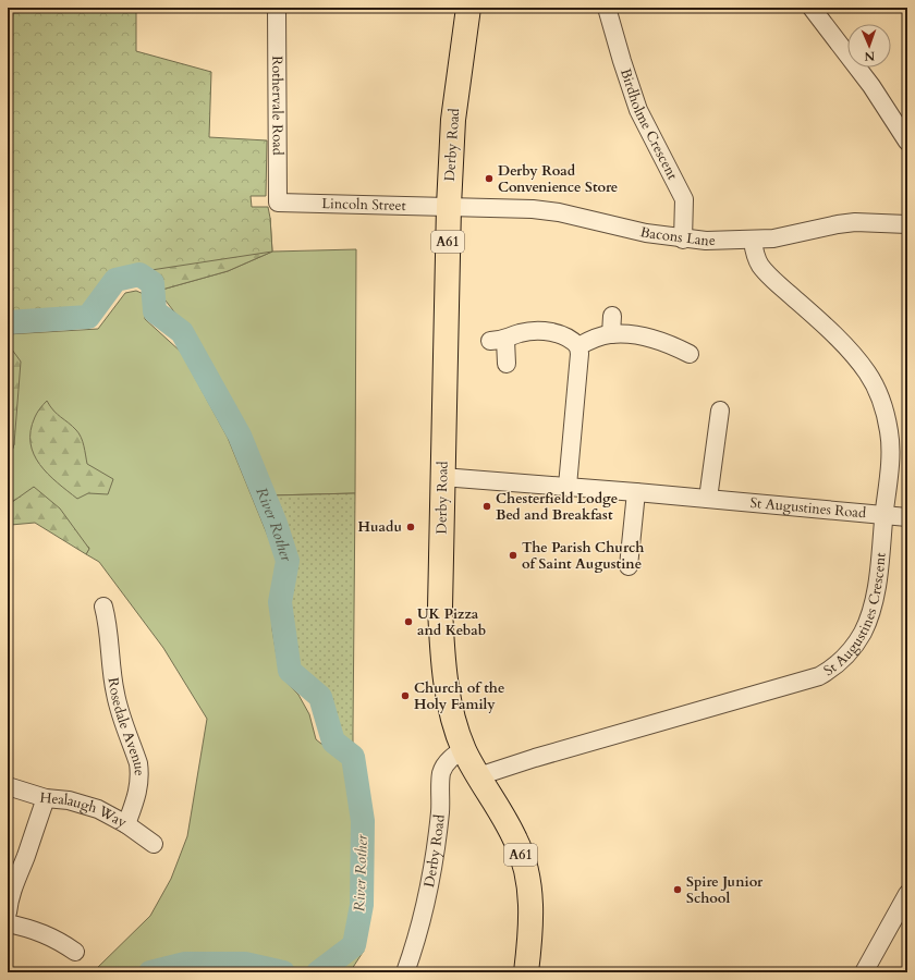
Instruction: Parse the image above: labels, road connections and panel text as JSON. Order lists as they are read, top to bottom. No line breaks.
{"streets":{"highway":["Derby Road","A61"],"street":["Rothervale Road","Birdholme Crescent","Lincoln Street","Bacons Lane","St Augustines Road","St Augustines Crescent","Rosedale Avenue","Healaugh Way"]},"crossings":[["Rothervale Road","Lincoln Street"],["Birdholme Crescent","Bacons Lane"],["Derby Road","Lincoln Street"],["Derby Road","Bacons Lane"],["Derby Road","A61"],["Derby Road","St Augustines Road"],["Lincoln Street","Bacons Lane"],["Bacons Lane","St Augustines Crescent"],["A61","St Augustines Crescent"],["St Augustines Road","St Augustines Crescent"],["Rosedale Avenue","Healaugh Way"]],"water":["River Rother"],"places":["Derby Road Convenience Store","Chesterfield Lodge Bed and Breakfast","Huadu","The Parish Church of Saint Augustine","UK Pizza and Kebab","Church of the Holy Family","Spire Junior School"],"north":"bottom"}
